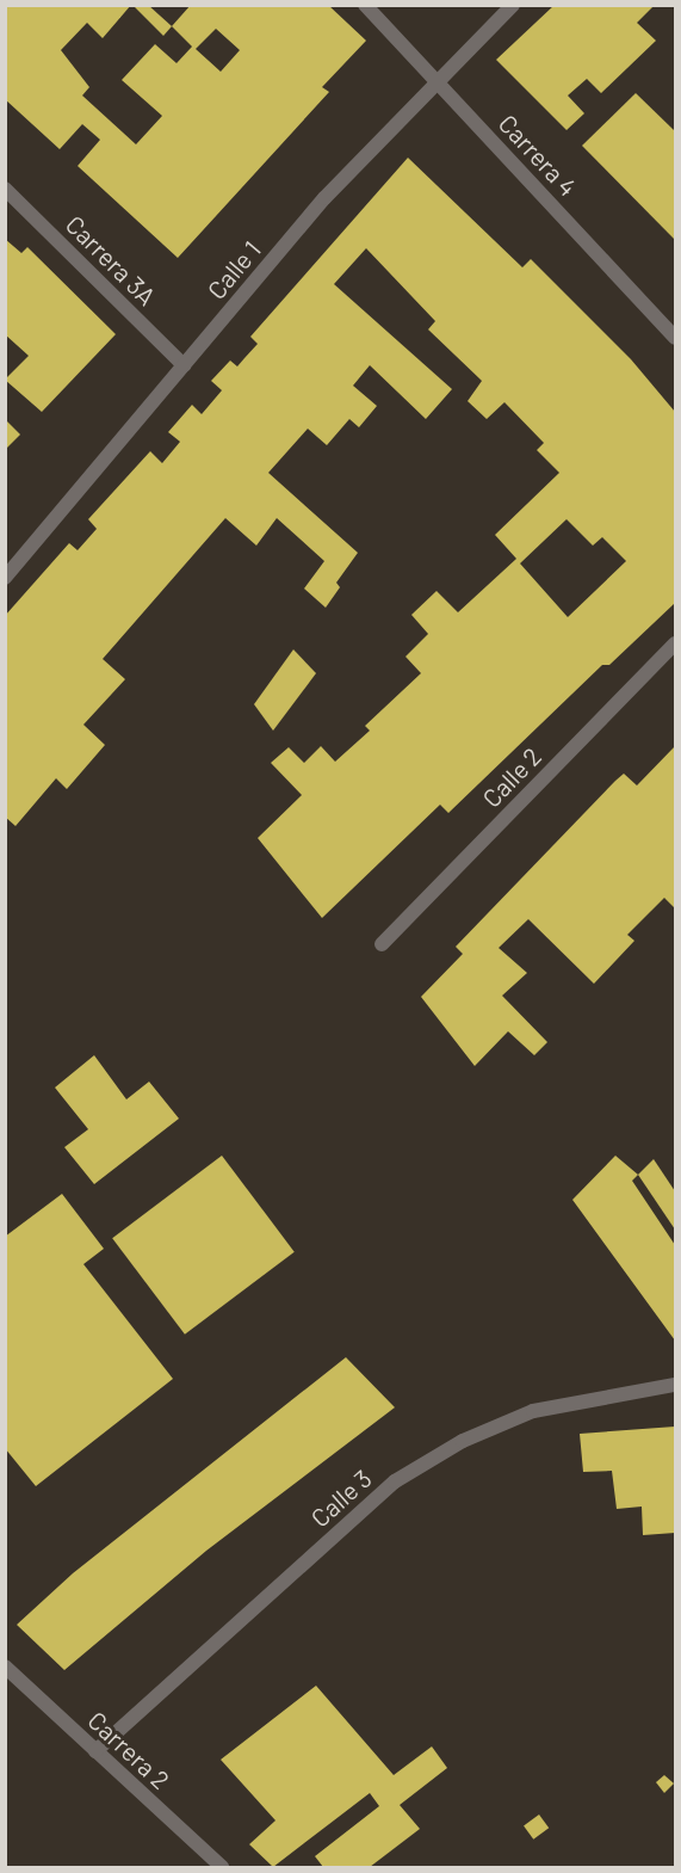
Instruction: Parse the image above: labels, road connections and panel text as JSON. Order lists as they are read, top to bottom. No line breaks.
{"streets":{"street":["Carrera 4","Carrera 3A","Calle 1","Calle 2","Calle 3","Carrera 2"]},"crossings":[["Carrera 4","Calle 1"],["Carrera 3A","Calle 1"],["Calle 3","Carrera 2"]]}
